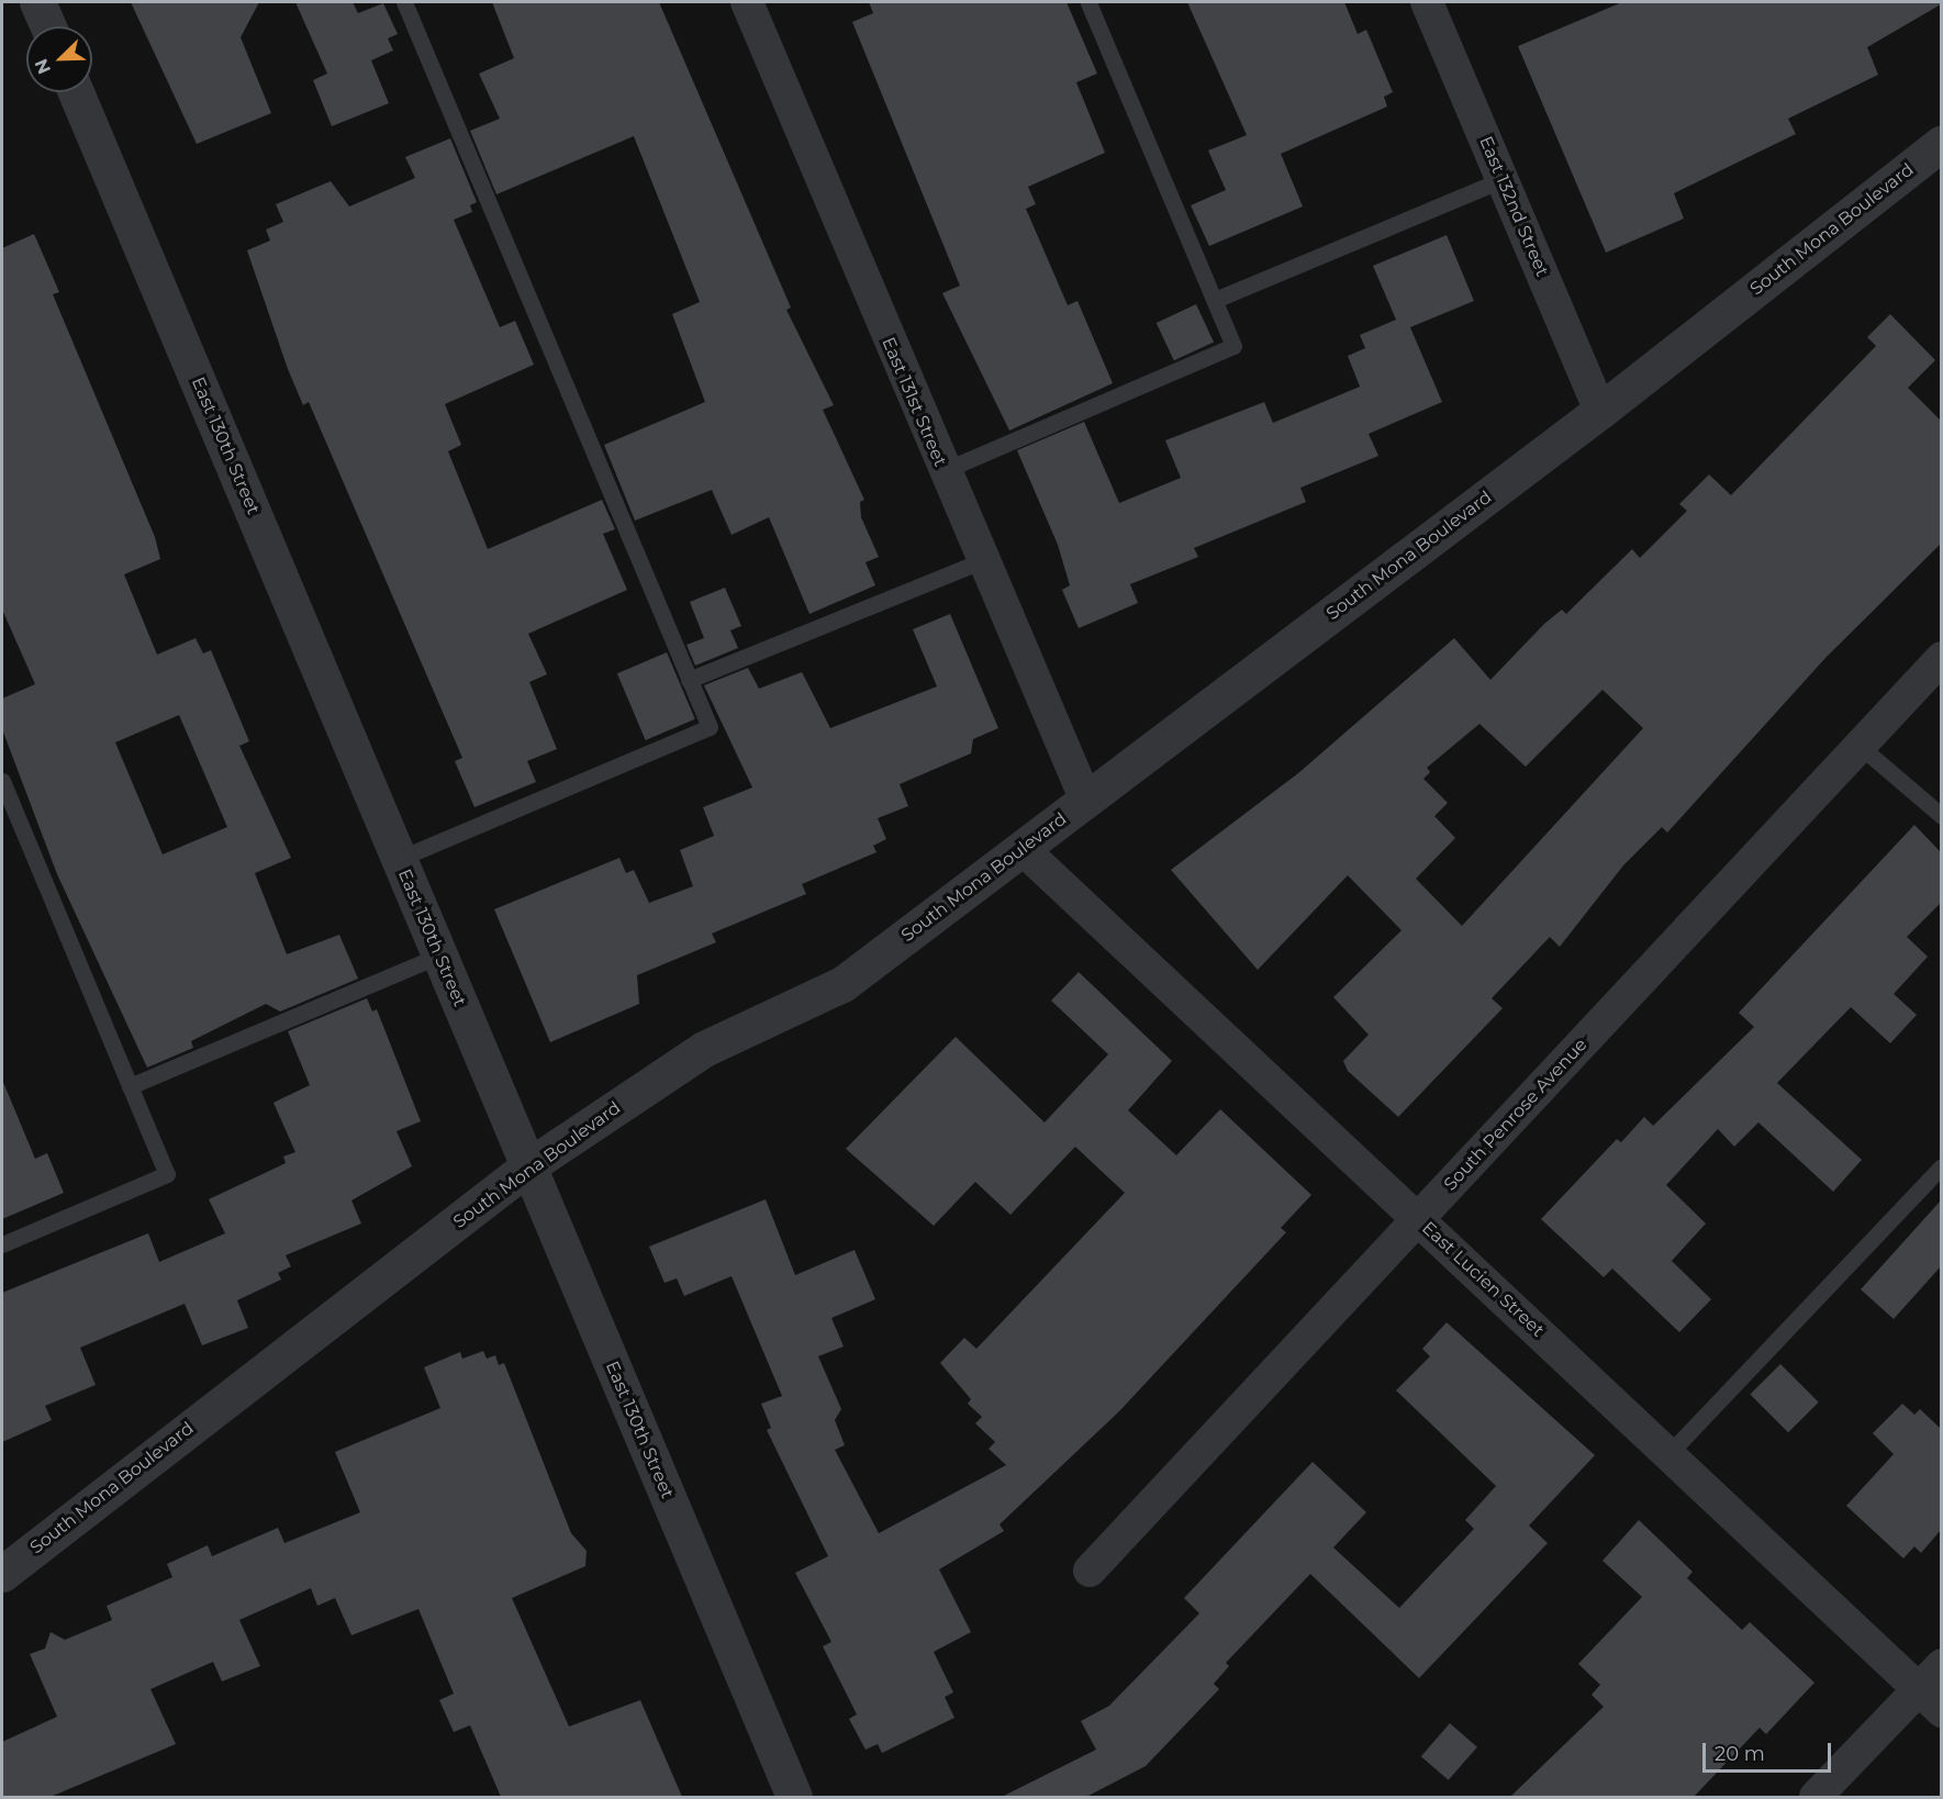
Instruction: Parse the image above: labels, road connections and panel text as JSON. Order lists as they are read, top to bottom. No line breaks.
{"streets":{"street":["East 132nd Street","South Mona Boulevard","East 131st Street","East 130th Street","South Penrose Avenue","East Lucien Street"]},"crossings":[["East 132nd Street","South Mona Boulevard"],["South Mona Boulevard","East 131st Street"],["South Mona Boulevard","East 130th Street"],["South Mona Boulevard","East Lucien Street"],["South Penrose Avenue","East Lucien Street"]],"scale_bar":"20 m","north":"bottom left"}
